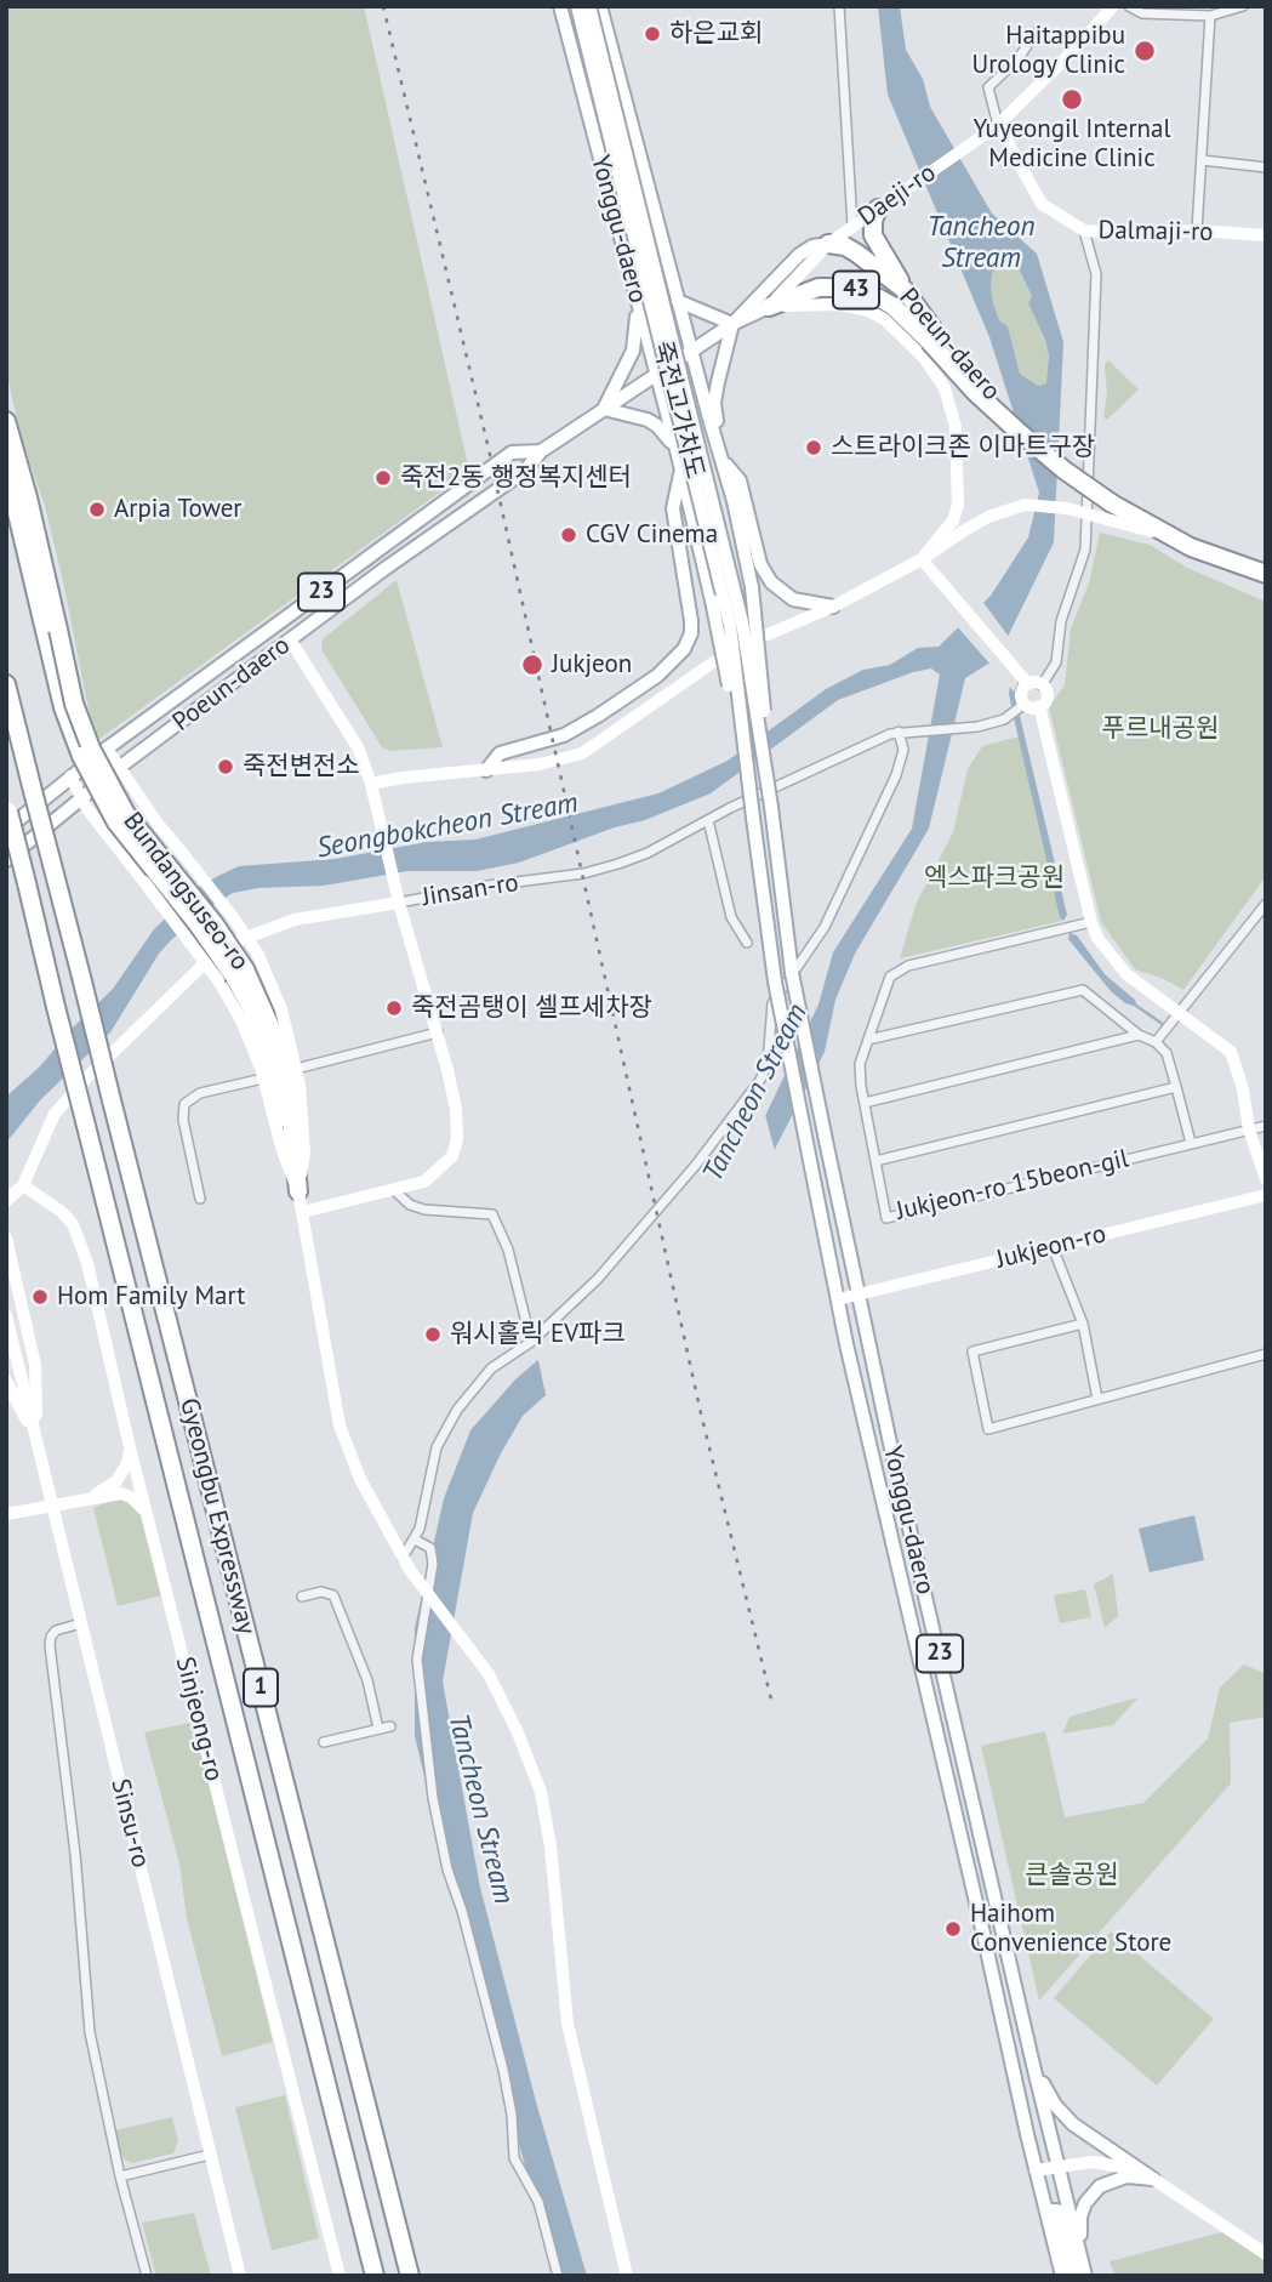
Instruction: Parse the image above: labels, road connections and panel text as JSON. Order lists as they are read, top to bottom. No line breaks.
{"streets":{"highway":["43","Poeun-daero","Bundangsuseo-ro","Gyeongbu Expressway","1"],"main road":["Daeji-ro","Yonggu-daero","Dalmaji-ro","죽전고가차도","23","Jinsan-ro","Jukjeon-ro","Sinjeong-ro","Sinsu-ro"],"street":["Jukjeon-ro 15beon-gil"]},"crossings":[["Daeji-ro","Dalmaji-ro"],["Daeji-ro","Poeun-daero"],["Yonggu-daero","Poeun-daero"],["Yonggu-daero","죽전고가차도"],["Yonggu-daero","Jukjeon-ro"],["Poeun-daero","Gyeongbu Expressway"],["Jinsan-ro","Sinjeong-ro"]],"water":["Tancheon Stream","Seongbokcheon Stream"],"parks":["푸르내공원","엑스파크공원","큰솔공원"],"places":["하은교회","Haitappibu Urology Clinic","Yuyeongil Internal Medicine Clinic","스트라이크존 이마트구장","죽전2동 행정복지센터","Arpia Tower","CGV Cinema","Jukjeon","죽전변전소","죽전곰탱이 셀프세차장","Hom Family Mart","워시홀릭 EV파크","Haihom Convenience Store"]}
